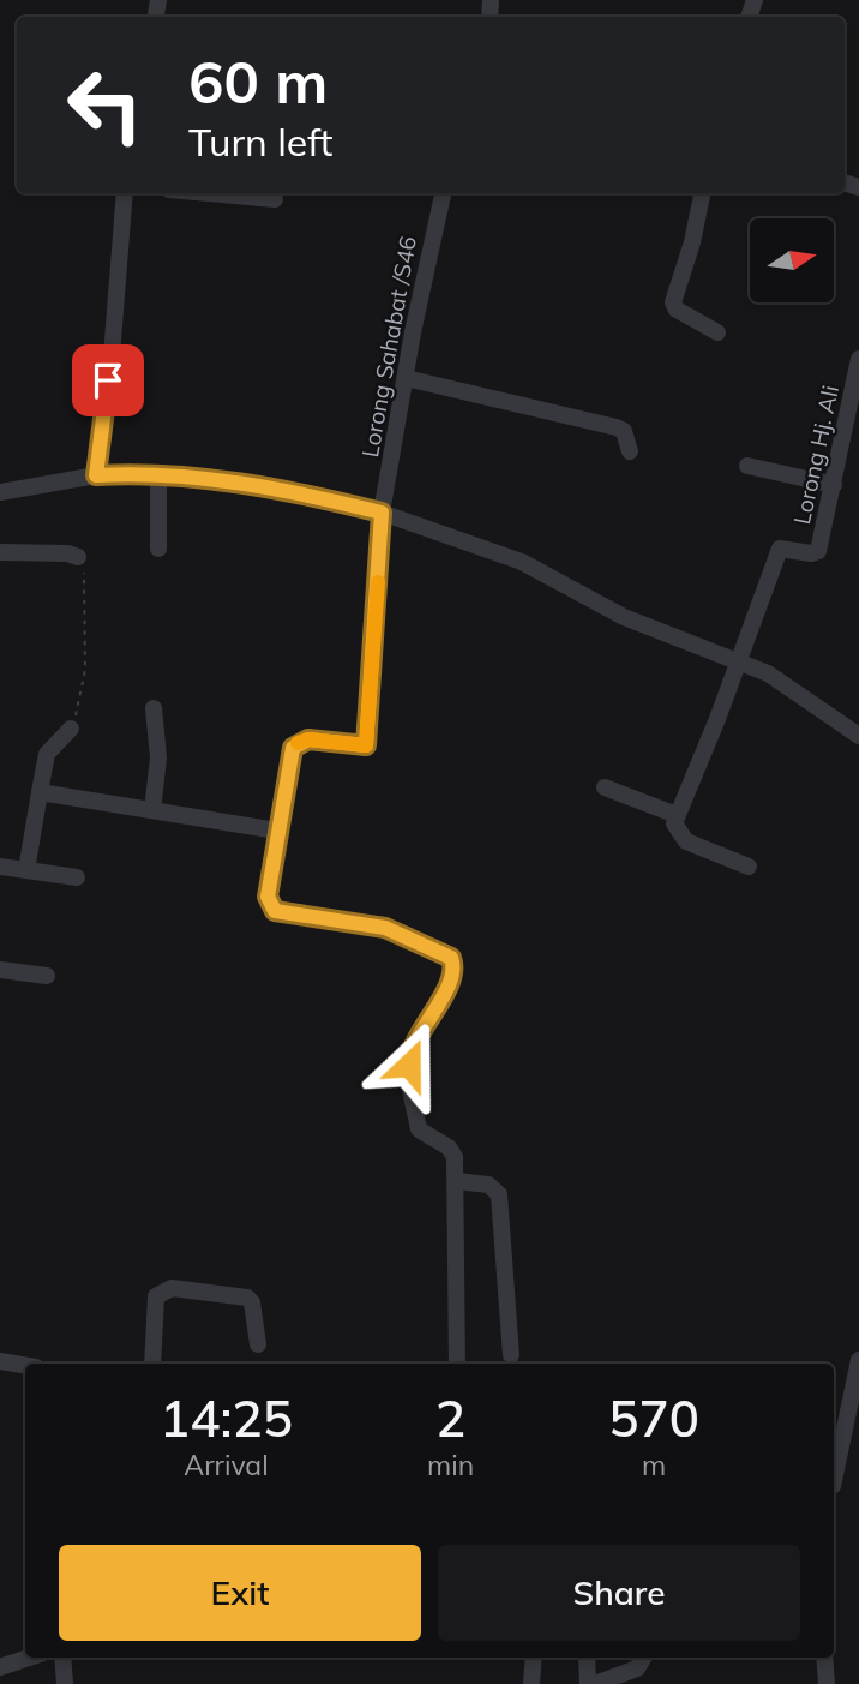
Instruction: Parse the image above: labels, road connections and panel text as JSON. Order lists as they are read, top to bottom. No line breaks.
{"streets":{"street":["Lorong Sahabat /S46","Lorong Hj. Ali"]},"north":"right","page":{"turn":["60 m","Turn left"],"eta":["14:25","Arrival","2","min","570","m"],"buttons":["Exit","Share"]}}
